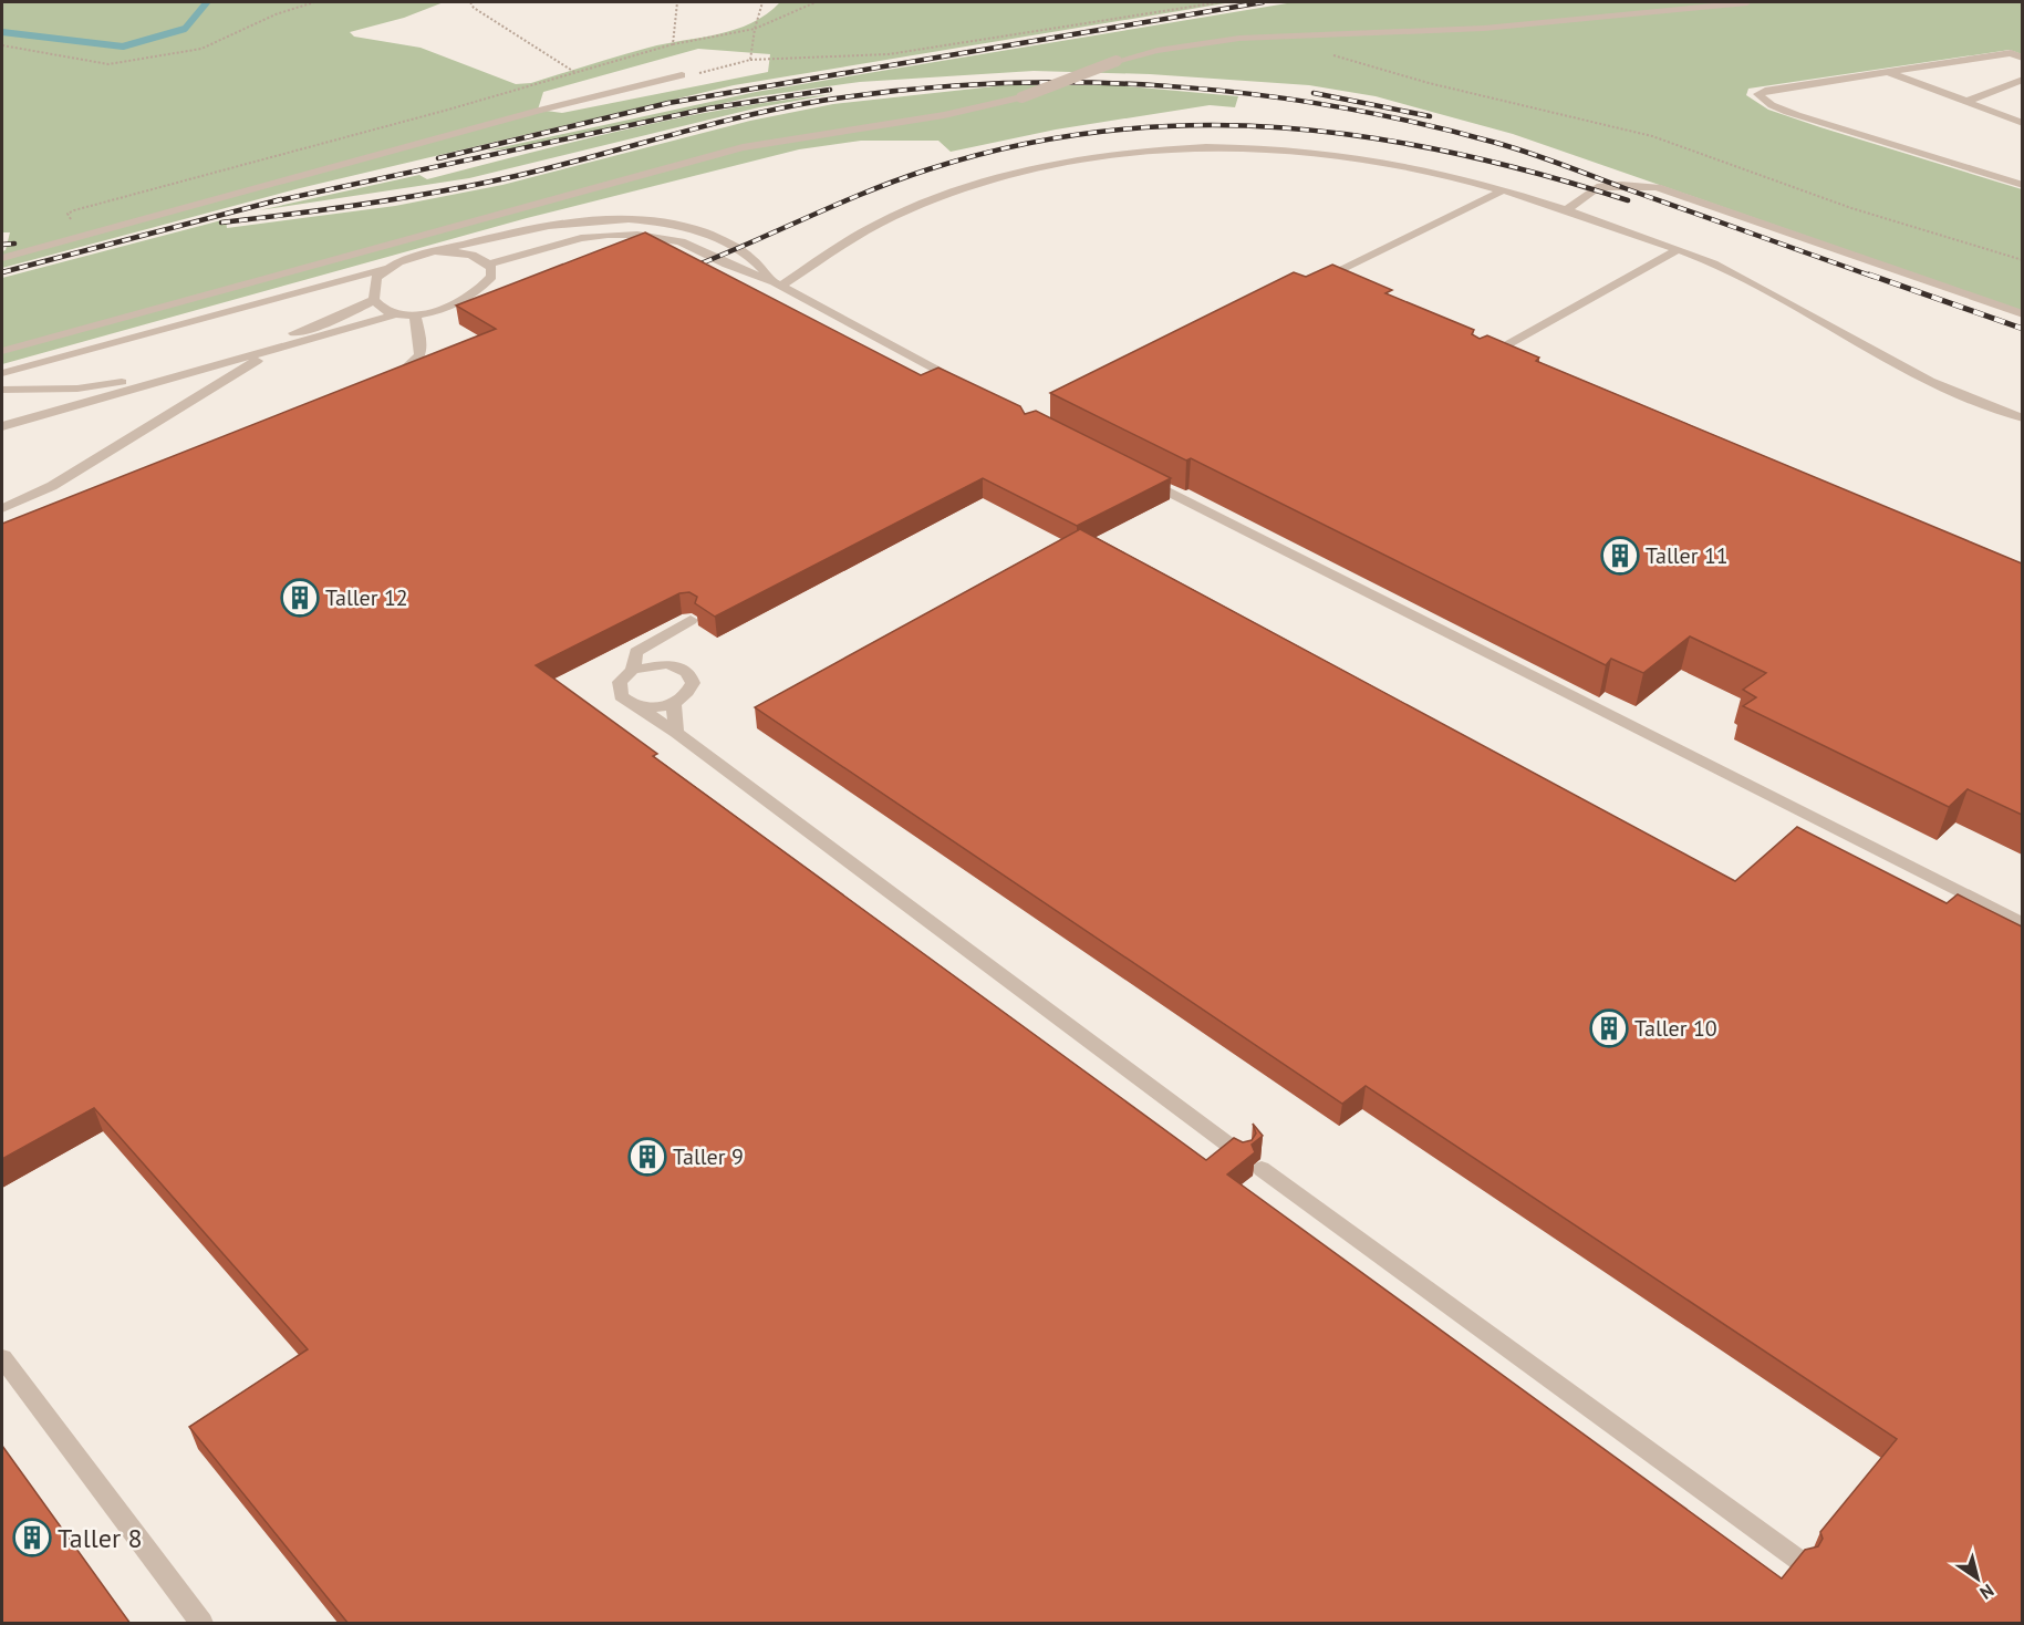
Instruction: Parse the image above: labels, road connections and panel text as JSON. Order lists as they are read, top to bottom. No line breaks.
{"places":{"building":["Taller 11","Taller 12","Taller 10","Taller 9","Taller 8"]},"north":"bottom right"}
